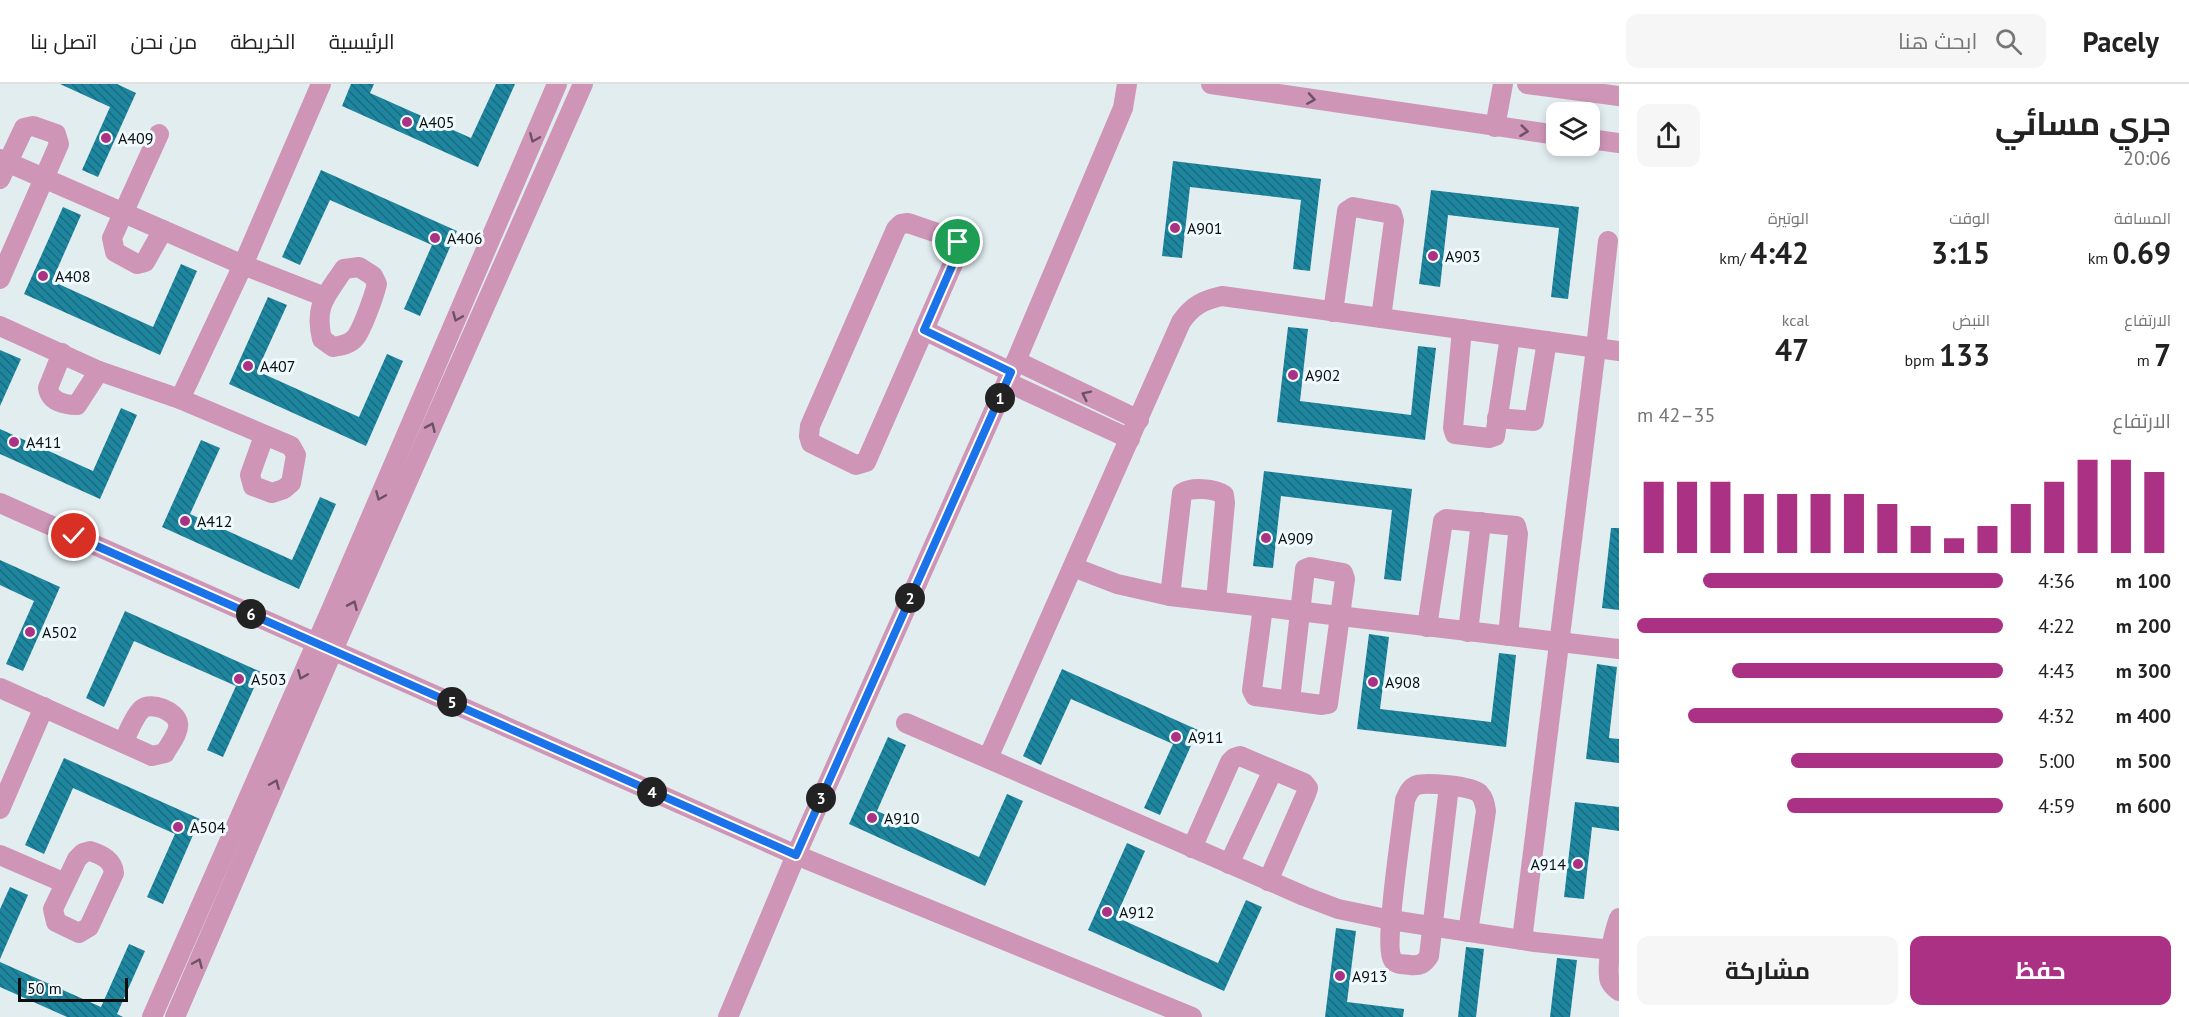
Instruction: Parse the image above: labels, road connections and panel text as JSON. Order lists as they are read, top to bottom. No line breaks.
{"places":["A405","A409","A901","A406","A903","A408","A407","A902","A411","A412","A909","A502","A503","A908","A911","A910","A504","A914","A912","A913"],"scale_bar":"50 m","page":{"header":"Pacely","search":"ابحث هنا","nav":["الرئيسية","الخريطة","من نحن","اتصل بنا"],"heading":["جري مسائي","20:06"],"stats":[["المسافة","0.69 km"],["الوقت","3:15"],["الوتيرة","4:42 /km"],["الارتفاع","7 m"],["النبض","133 bpm"],["kcal","47"]],"pins":["1","2","6","5","4","3"],"chart":["الارتفاع","35–42 m"],"list":[{"name":"100 m","note":"4:36"},{"name":"200 m","note":"4:22"},{"name":"300 m","note":"4:43"},{"name":"400 m","note":"4:32"},{"name":"500 m","note":"5:00"},{"name":"600 m","note":"4:59"}],"buttons":["حفظ","مشاركة"],"scale":"50 m"}}
